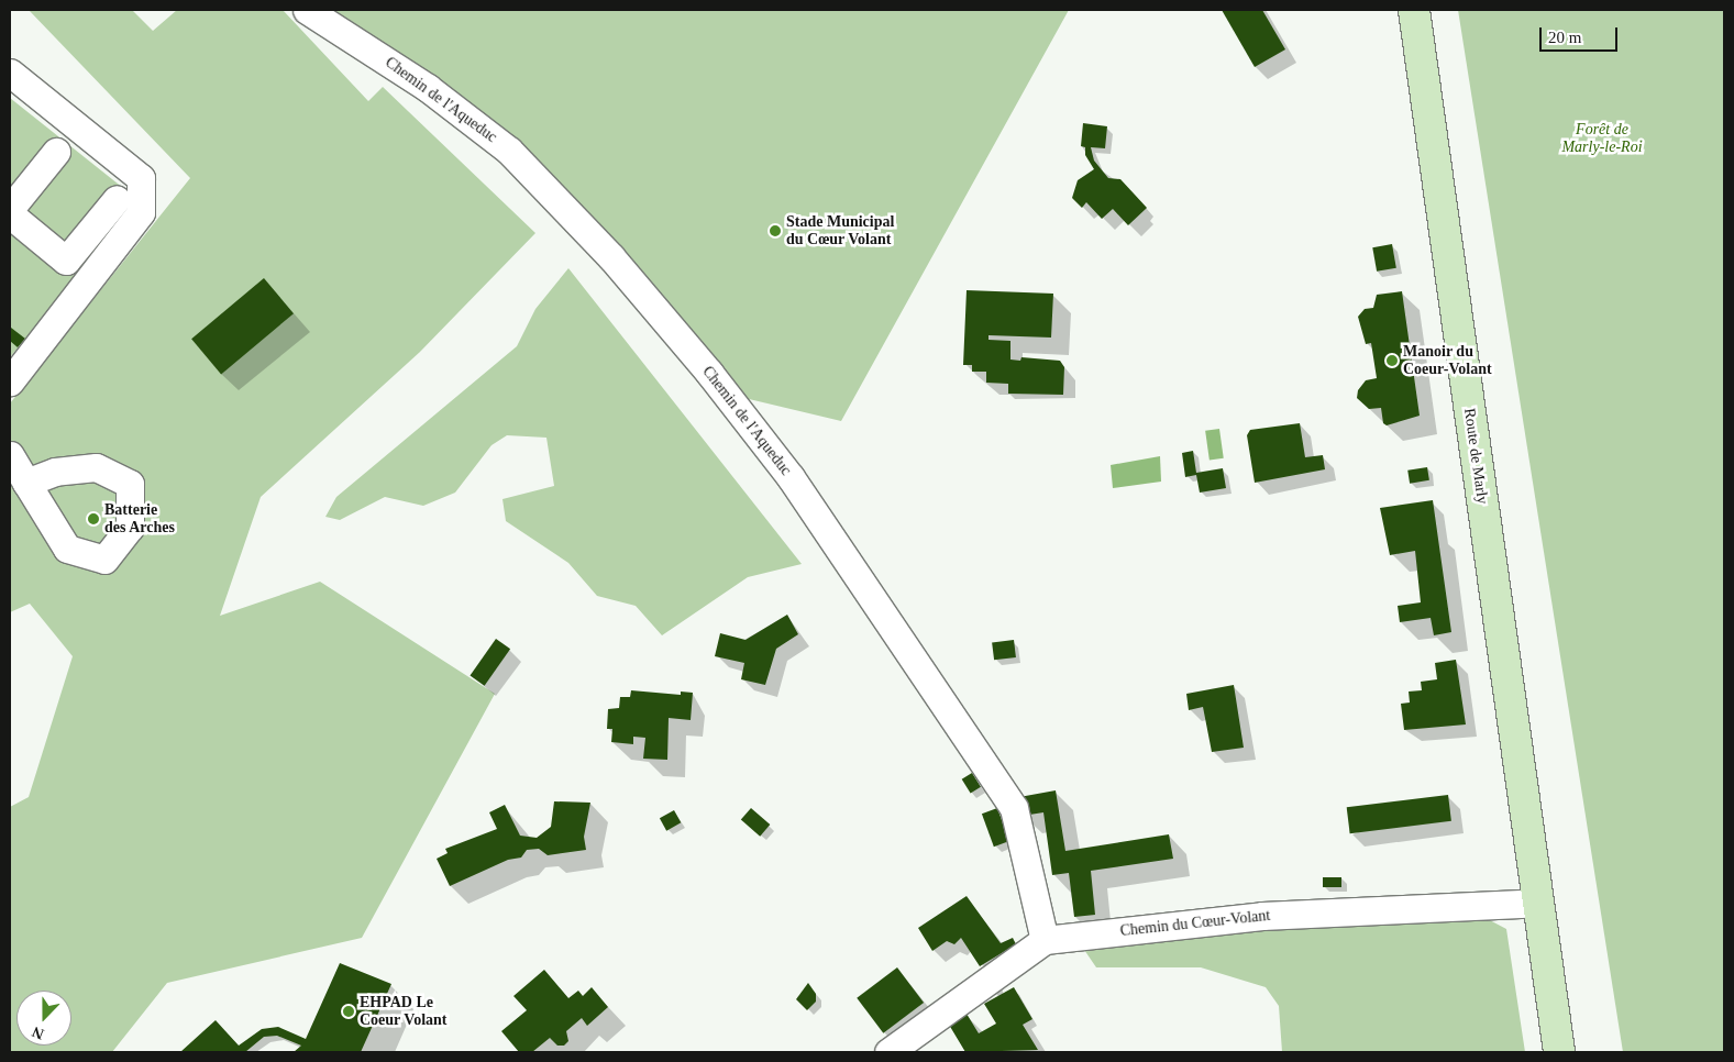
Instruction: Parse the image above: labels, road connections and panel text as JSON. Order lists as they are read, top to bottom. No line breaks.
{"streets":{"main road":["Route de Marly"],"street":["Chemin de l'Aqueduc","Chemin du Cœur-Volant"]},"crossings":[["Chemin de l'Aqueduc","Chemin du Cœur-Volant"],["Route de Marly","Chemin du Cœur-Volant"]],"parks":["Forêt de Marly-le-Roi"],"places":["Stade Municipal du Cœur Volant","Manoir du Coeur-Volant","Batterie des Arches","EHPAD Le Coeur Volant"],"scale_bar":"20 m","north":"bottom"}
